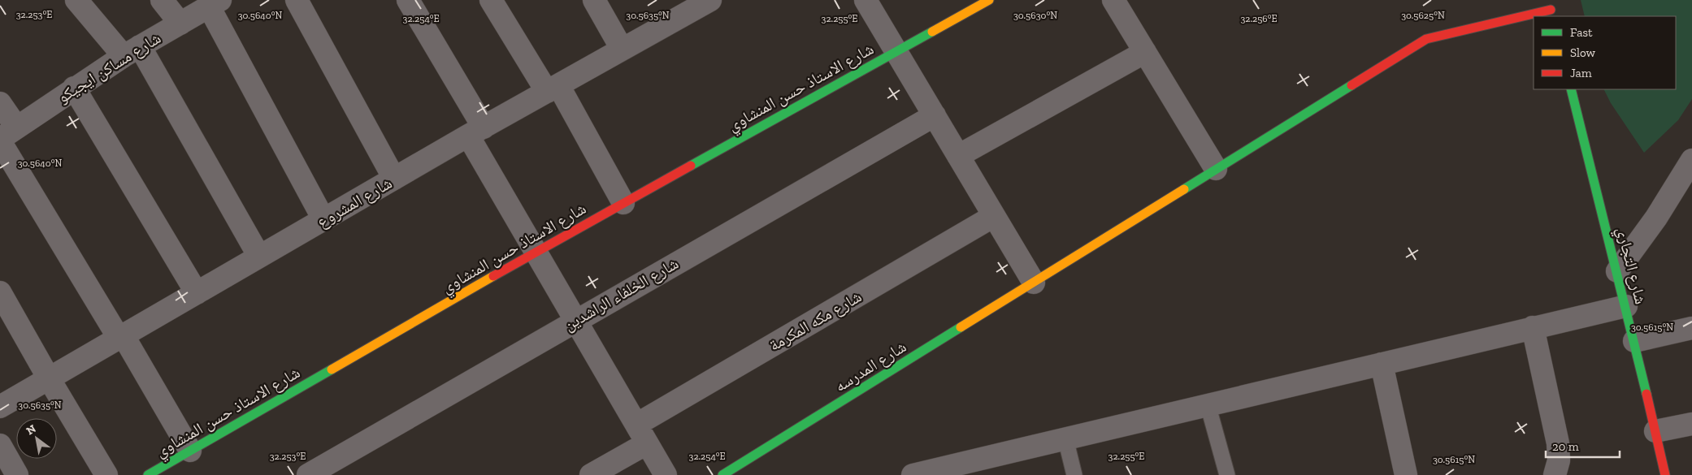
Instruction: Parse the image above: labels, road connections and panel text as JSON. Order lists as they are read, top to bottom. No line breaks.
{"streets":{"street":["شارع مساكن ايجيكو","شارع الاستاذ حسن المنشاوي","شارع المشروع","شارع التجاري","شارع الخلفاء الراشدين","شارع مكه المكرمة","شارع المدرسه"]},"legend":["Fast","Slow","Jam"],"scale_bar":"20 m","north":"top left","coordinates":["32.253°E","30.5625°N","30.5640°N","30.5635°N","30.5630°N","32.254°E","32.255°E","32.256°E","30.5615°N"]}
